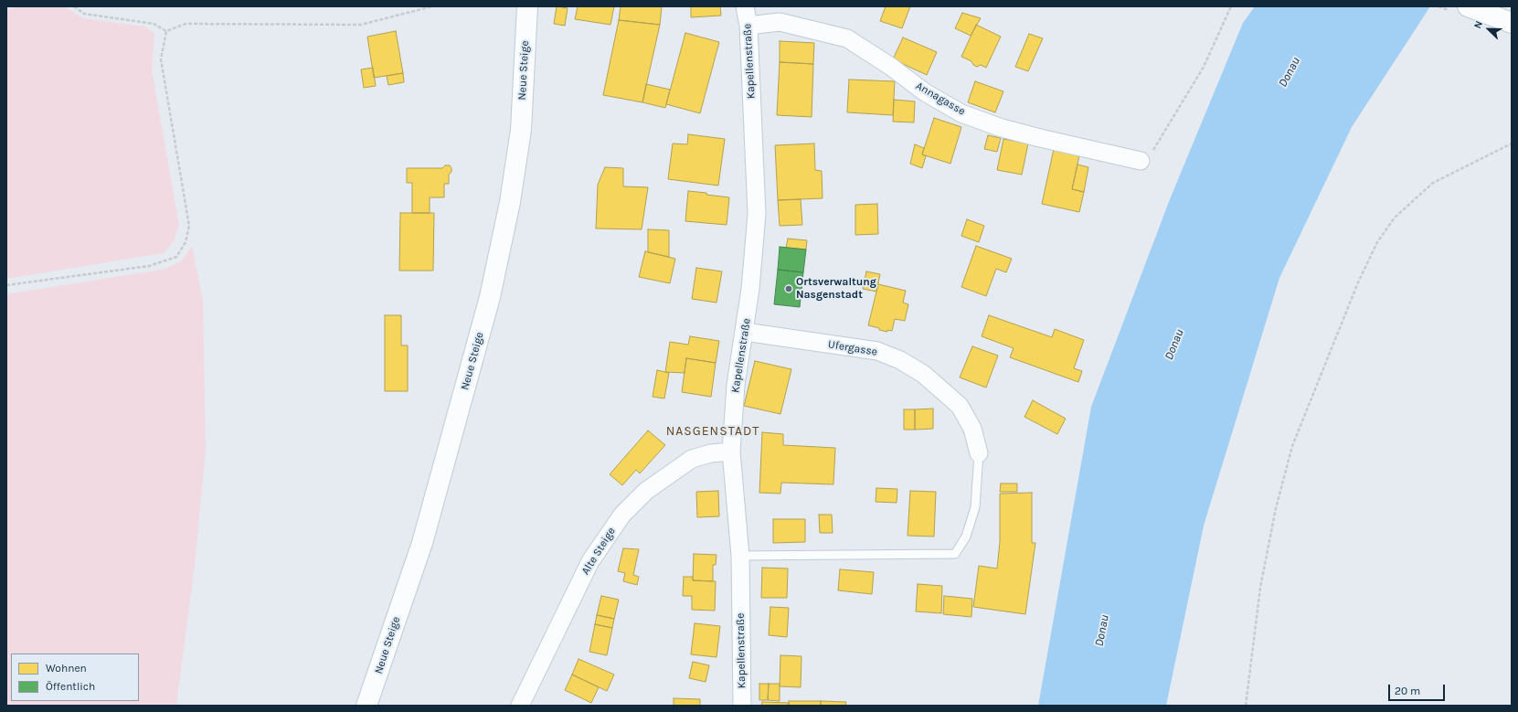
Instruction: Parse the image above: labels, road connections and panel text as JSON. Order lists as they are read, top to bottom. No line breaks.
{"streets":{"main road":["Neue Steige"],"street":["Kapellenstraße","Annagasse","Ufergasse","Alte Steige"]},"crossings":[["Kapellenstraße","Annagasse"],["Kapellenstraße","Ufergasse"],["Kapellenstraße","Alte Steige"]],"districts":["NASGENSTADT"],"water":["Donau"],"places":["Ortsverwaltung Nasgenstadt"],"legend":["Wohnen","Öffentlich"],"scale_bar":"20 m","north":"top left"}
